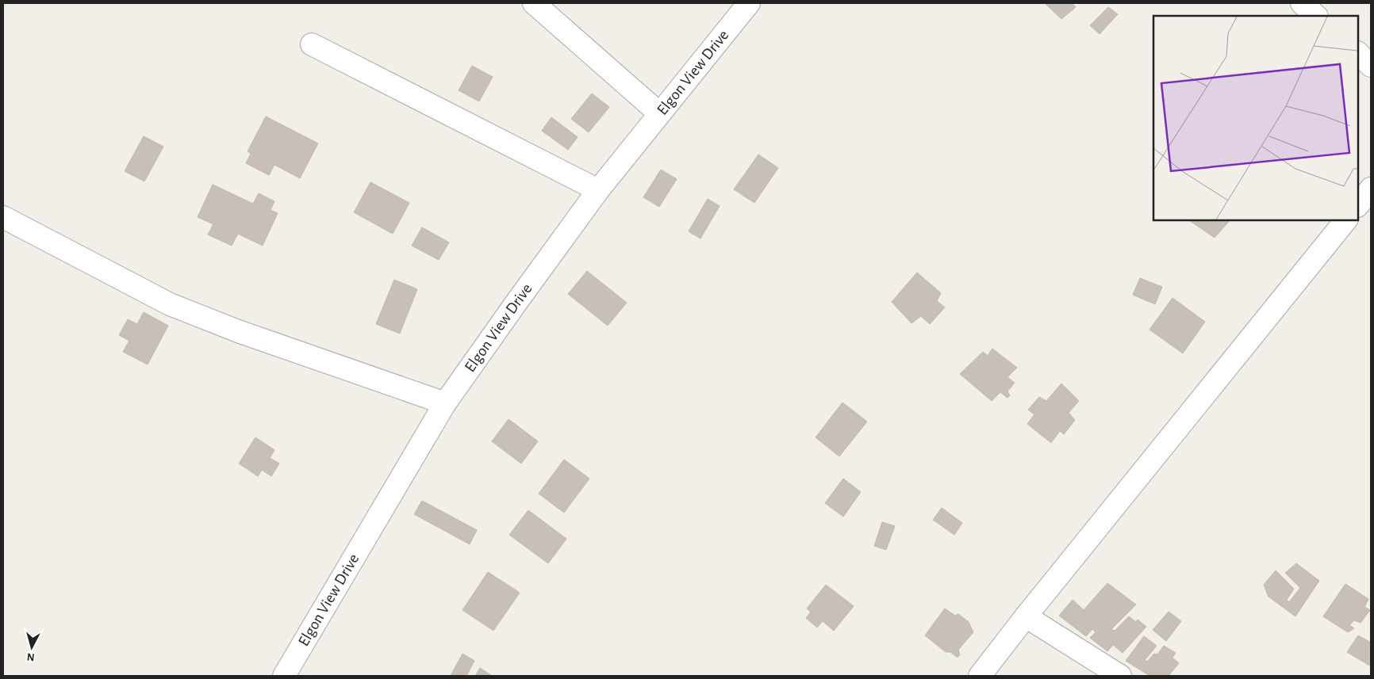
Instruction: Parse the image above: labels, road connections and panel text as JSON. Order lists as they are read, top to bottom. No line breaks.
{"streets":{"street":["Elgon View Drive"]},"north":"bottom"}
